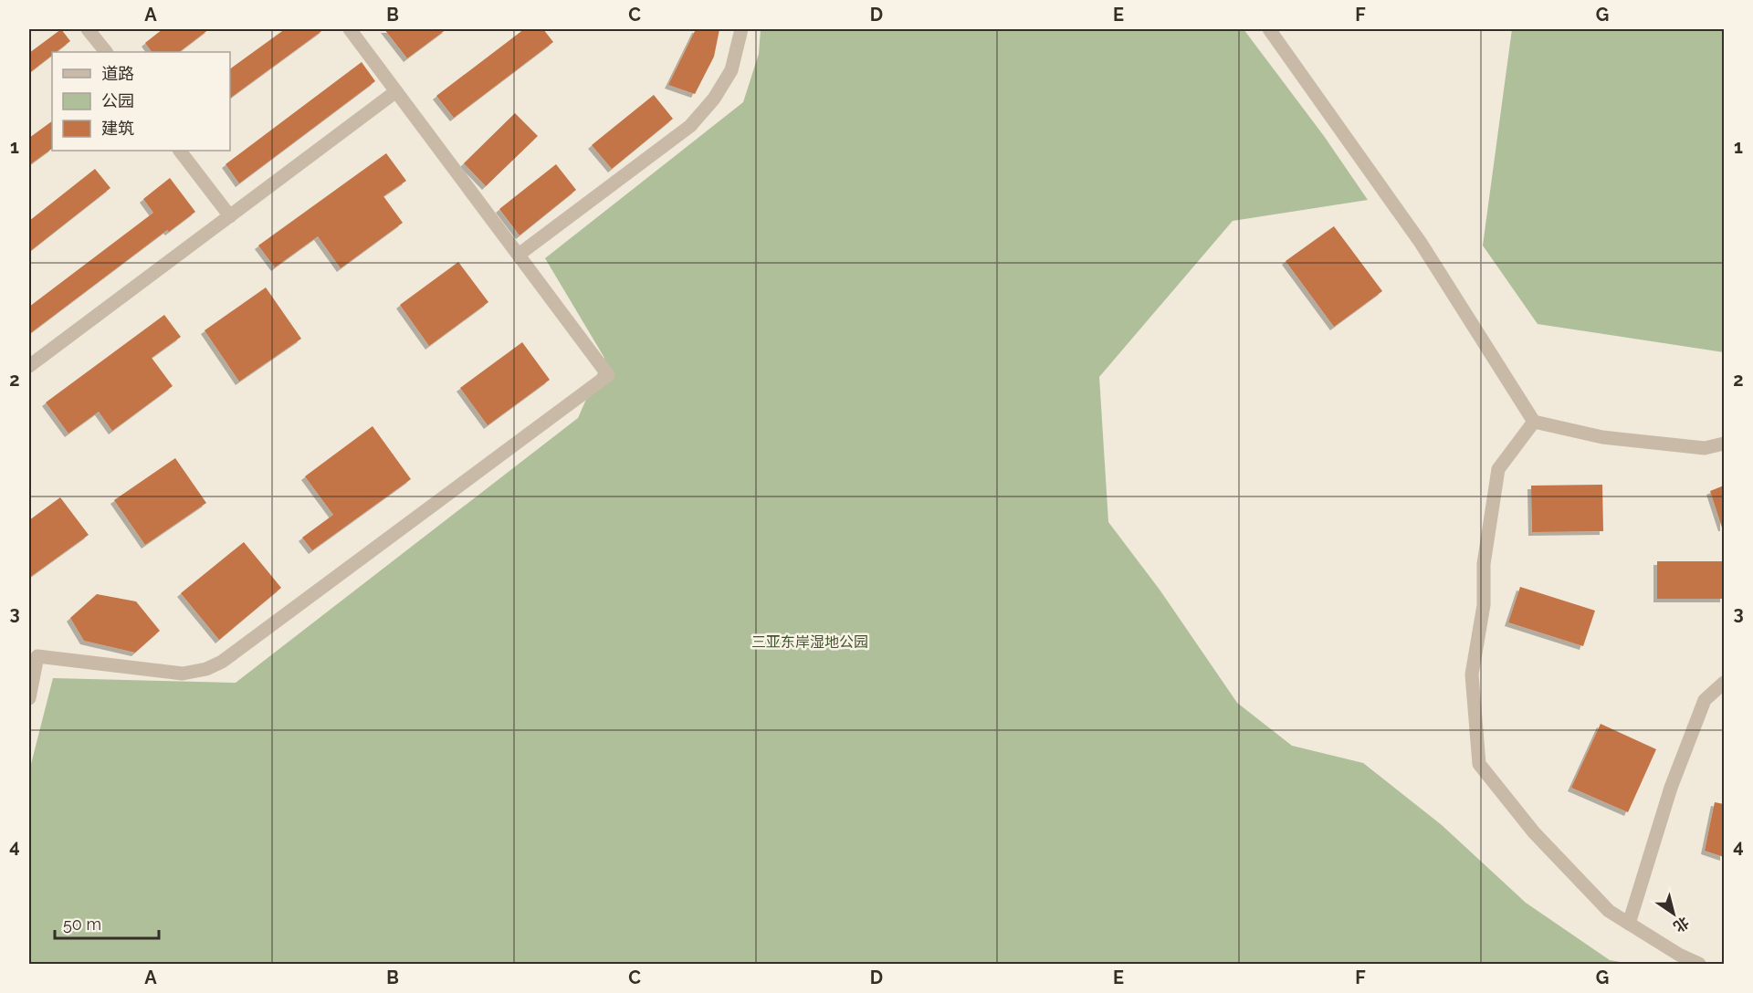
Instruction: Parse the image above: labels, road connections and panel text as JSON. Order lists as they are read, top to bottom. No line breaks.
{"parks":["三亚东岸湿地公园"],"legend":["道路","公园","建筑"],"scale_bar":"50 m","north":"bottom right","grid":{"columns":["A","B","C","D","E","F","G"],"rows":["1","2","3","4"]}}
